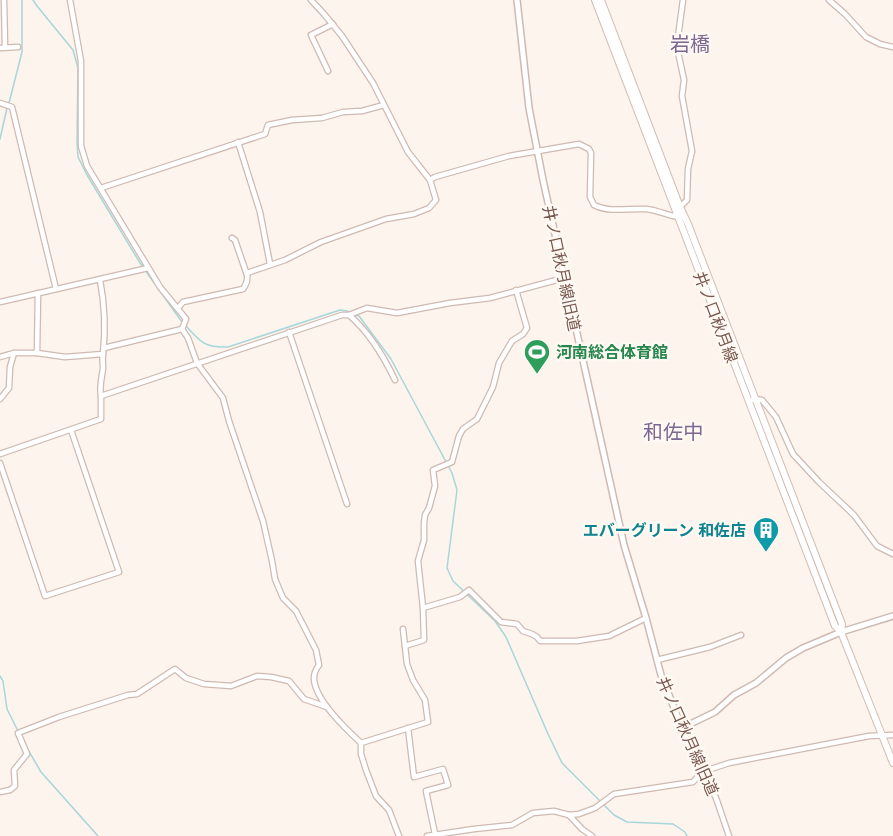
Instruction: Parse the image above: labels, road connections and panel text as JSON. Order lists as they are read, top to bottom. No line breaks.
{"streets":{"main road":["井ノ口秋月線"],"street":["井ノ口秋月線旧道"]},"districts":["岩橋","和佐中"],"places":{"sports":["河南総合体育館"],"building":["エバーグリーン 和佐店"]}}
